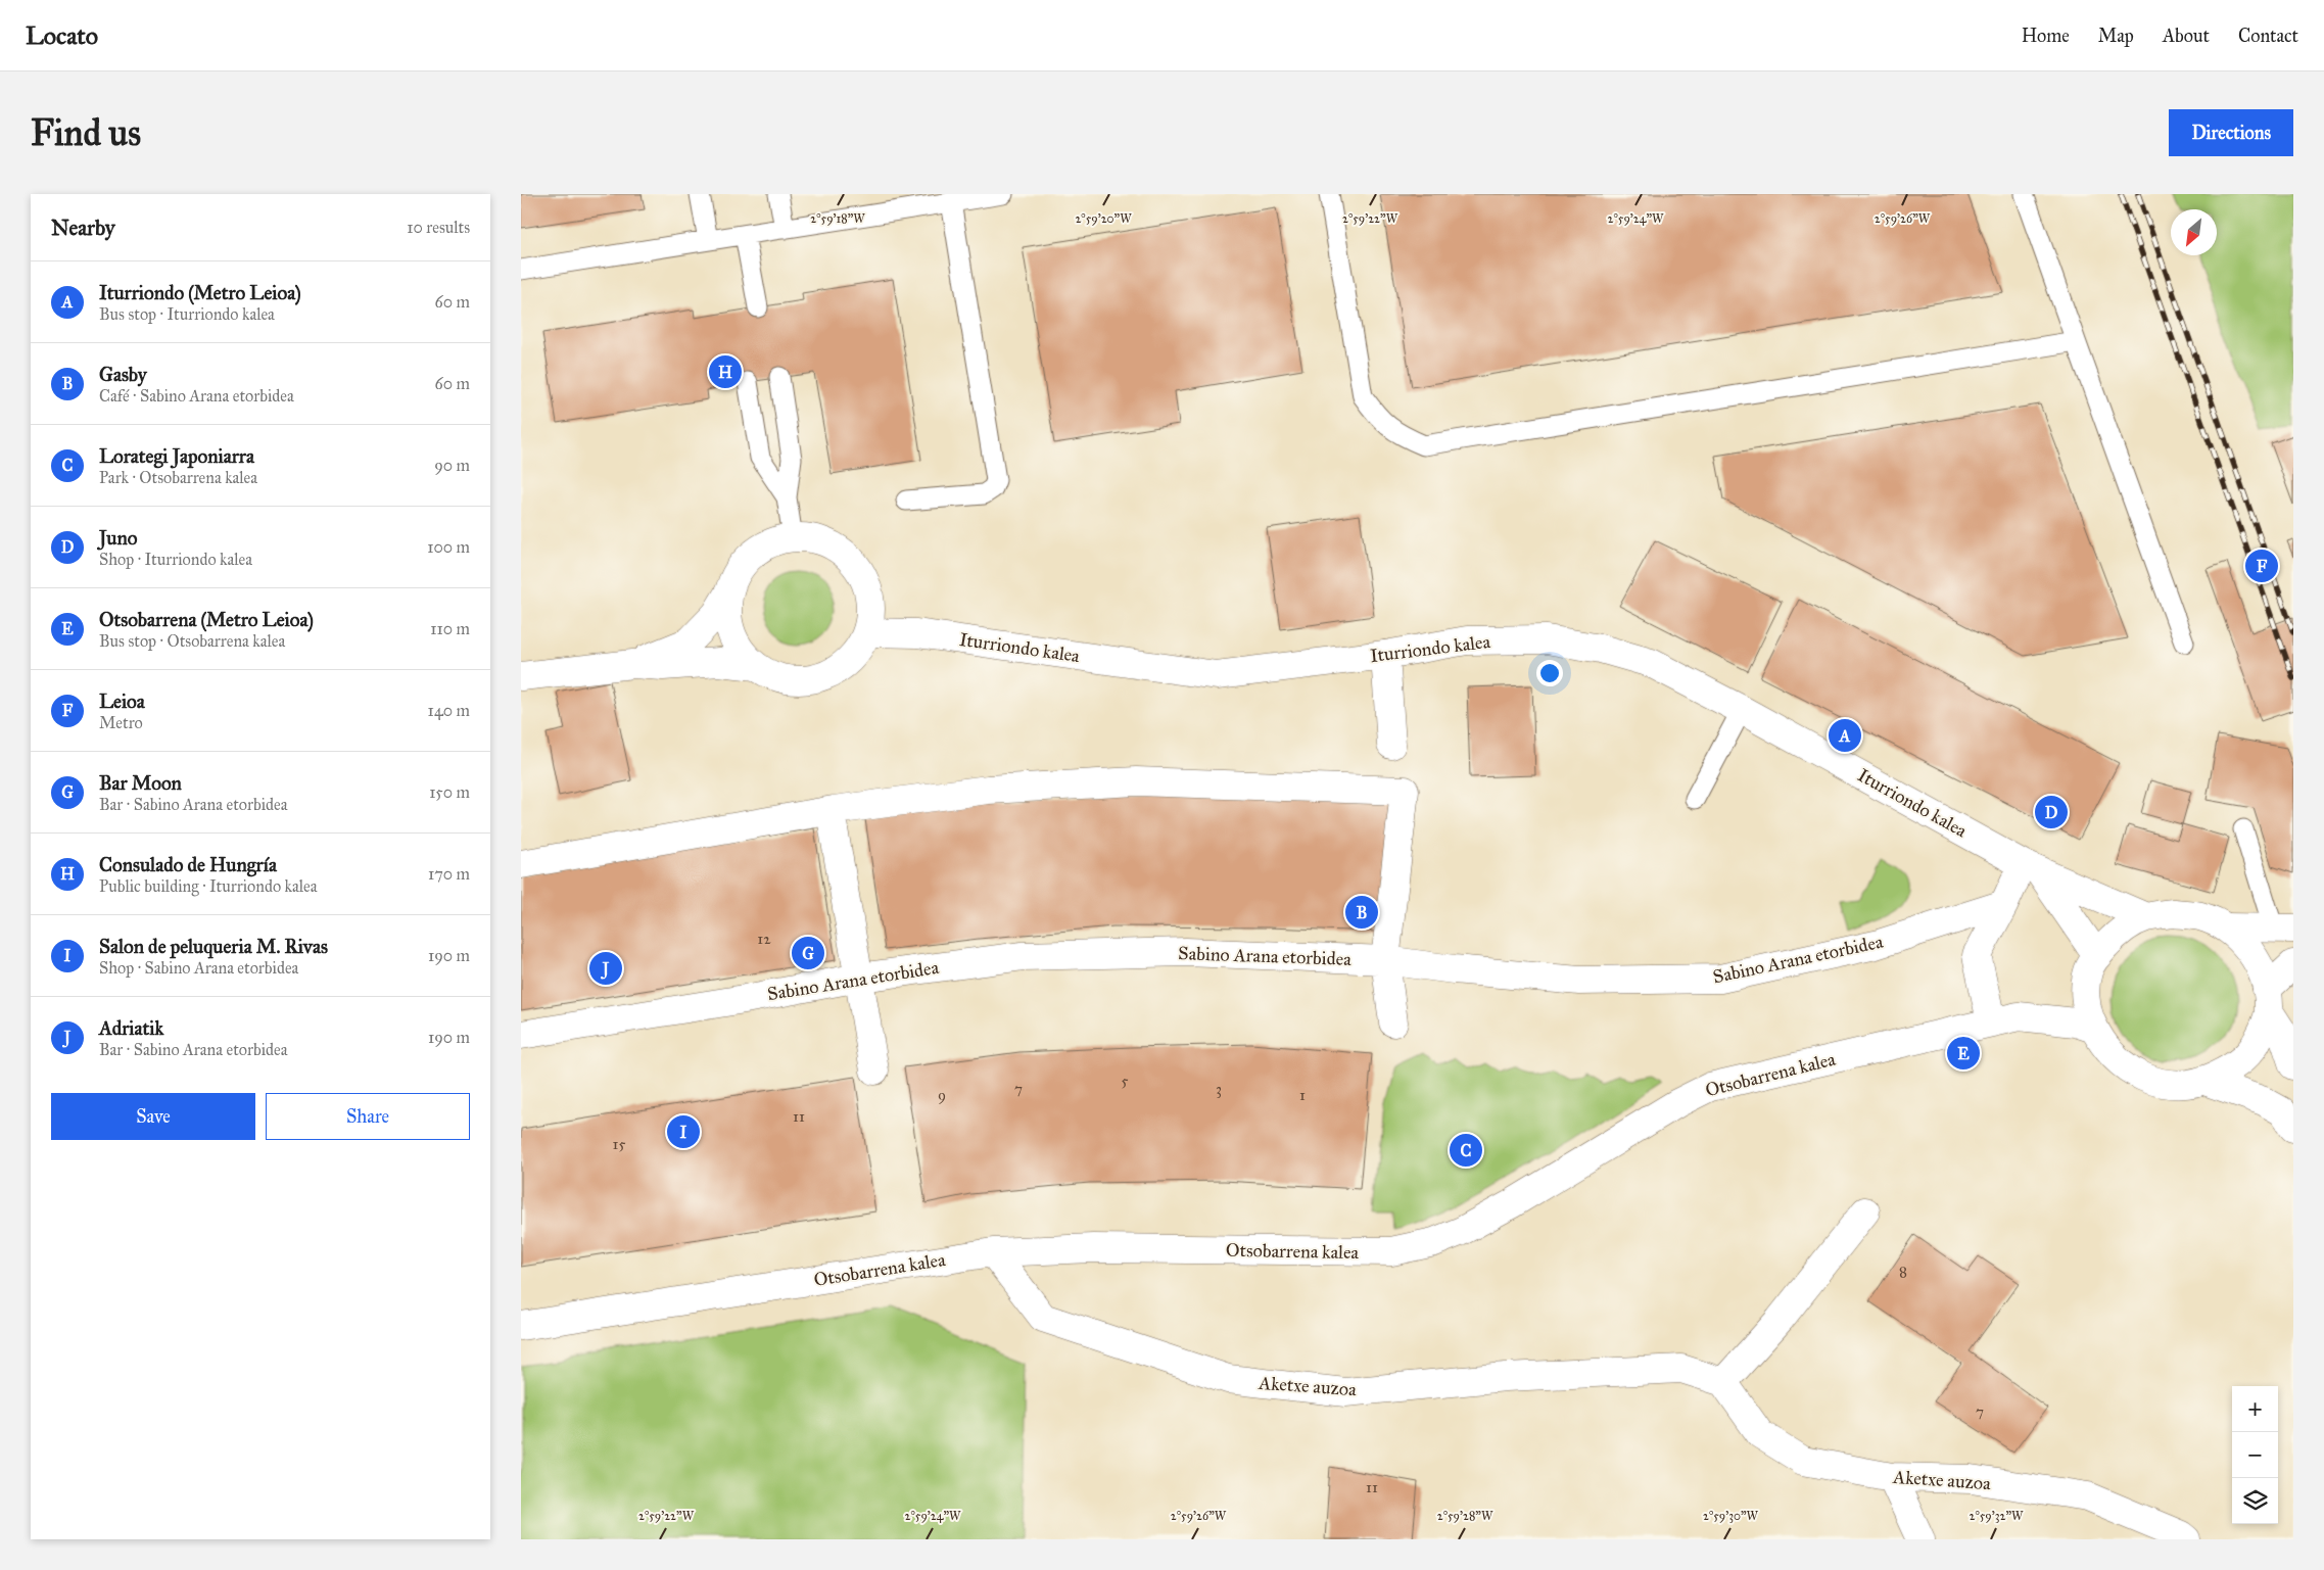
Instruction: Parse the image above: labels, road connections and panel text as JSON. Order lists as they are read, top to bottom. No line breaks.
{"streets":{"street":["Iturriondo kalea","Sabino Arana etorbidea","Otsobarrena kalea","Aketxe auzoa"]},"crossings":[["Iturriondo kalea","Sabino Arana etorbidea"],["Iturriondo kalea","Otsobarrena kalea"],["Otsobarrena kalea","Aketxe auzoa"]],"house_numbers":["12","5","7","3","9","1","11","15","8","7","11"],"north":"bottom left","page":{"header":"Locato","nav":["Home","Map","About","Contact"],"buttons":["Directions",["Save","Share"]],"title":"Find us","heading":["Nearby","10 results"],"list":[{"mark":"A","name":"Iturriondo (Metro Leioa)","note":"Bus stop · Iturriondo kalea","value":"60 m"},{"mark":"B","name":"Gasby","note":"Café · Sabino Arana etorbidea","value":"60 m"},{"mark":"C","name":"Lorategi Japoniarra","note":"Park · Otsobarrena kalea","value":"90 m"},{"mark":"D","name":"Juno","note":"Shop · Iturriondo kalea","value":"100 m"},{"mark":"E","name":"Otsobarrena (Metro Leioa)","note":"Bus stop · Otsobarrena kalea","value":"110 m"},{"mark":"F","name":"Leioa","note":"Metro","value":"140 m"},{"mark":"G","name":"Bar Moon","note":"Bar · Sabino Arana etorbidea","value":"150 m"},{"mark":"H","name":"Consulado de Hungría","note":"Public building · Iturriondo kalea","value":"170 m"},{"mark":"I","name":"Salon de peluqueria M. Rivas","note":"Shop · Sabino Arana etorbidea","value":"190 m"},{"mark":"J","name":"Adriatik","note":"Bar · Sabino Arana etorbidea","value":"190 m"}],"pins":["H","F","A","D","B","G","J","E","I","C"],"map_buttons":["+","−"]},"coordinates":["2°59'18\"W","2°59'20\"W","2°59'22\"W","2°59'24\"W","2°59'26\"W","2°59'28\"W","2°59'30\"W","2°59'32\"W"]}
